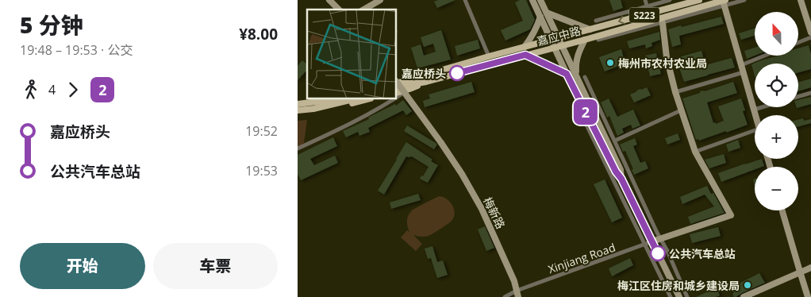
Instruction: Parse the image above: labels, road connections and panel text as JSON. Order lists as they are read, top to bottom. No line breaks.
{"streets":{"main road":["S223","嘉应中路"],"street":["梅新路","Xinjiang Road"]},"crossings":[["梅新路","Xinjiang Road"]],"places":["梅州市农村农业局","嘉应桥头","公共汽车总站","梅江区住房和城乡建设局"],"lines":["bus line 2"],"north":"top","page":{"heading":["5 分钟","19:48 – 19:53 · 公交","¥8.00"],"on_map":"2","map_buttons":["+","−"],"legs":["4","2"],"list":[{"name":"嘉应桥头","value":"19:52"},{"name":"公共汽车总站","value":"19:53"}],"buttons":["开始","车票"]}}
